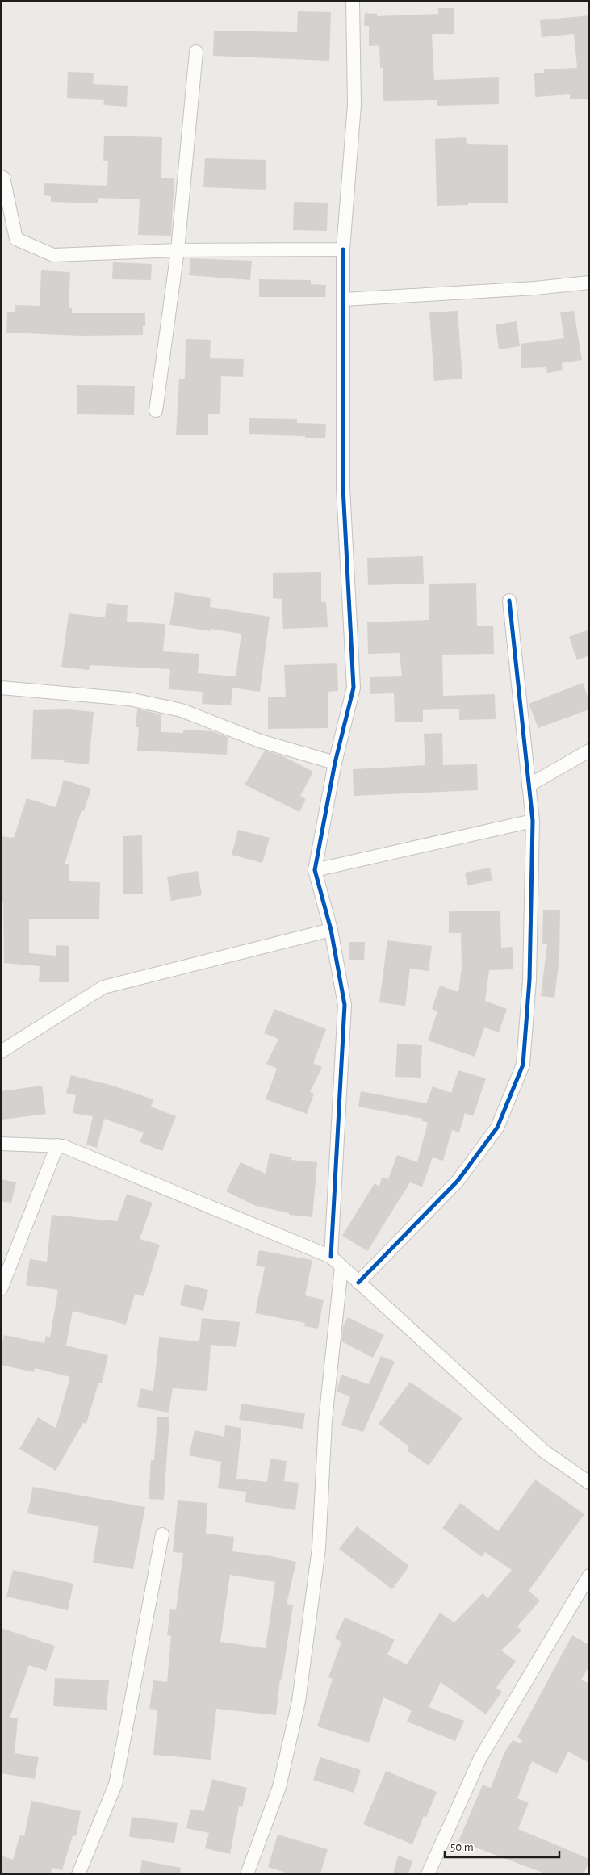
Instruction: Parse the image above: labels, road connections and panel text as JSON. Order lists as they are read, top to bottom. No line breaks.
{"scale_bar":"50 m"}
